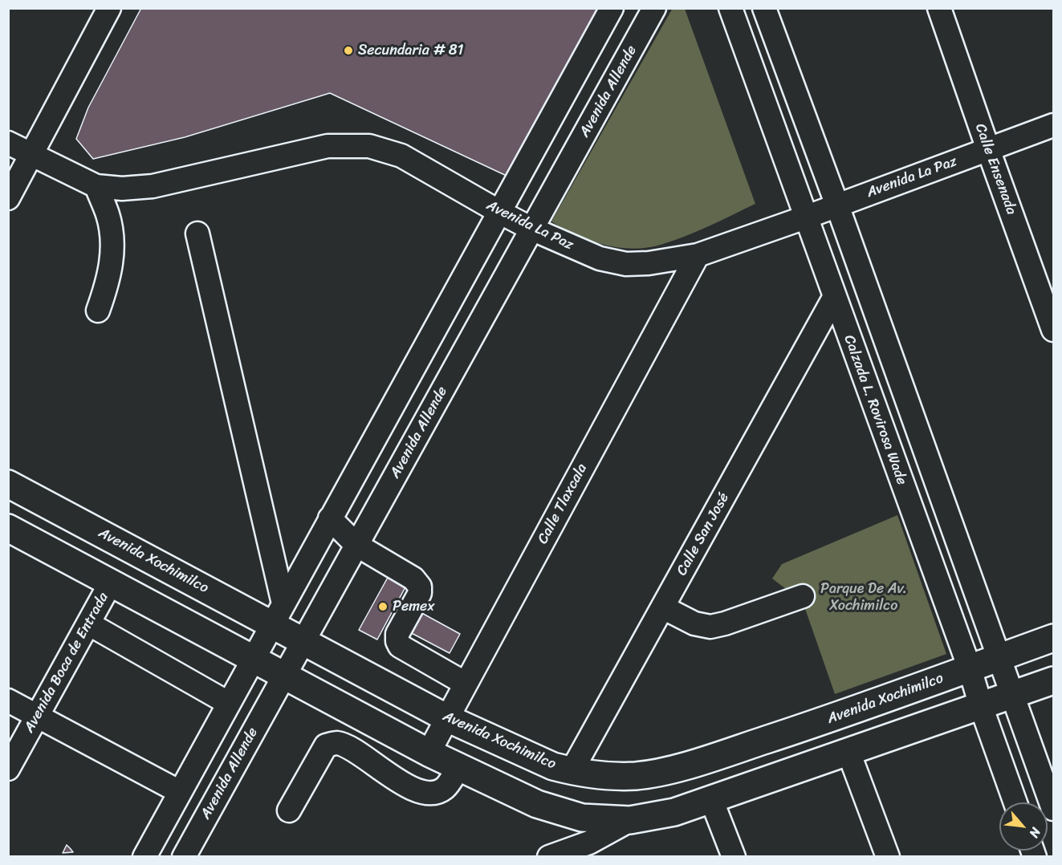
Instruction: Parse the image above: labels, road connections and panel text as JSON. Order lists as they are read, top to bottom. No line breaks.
{"streets":{"main road":["Avenida Xochimilco"],"street":["Avenida Allende","Calle Ensenada","Avenida La Paz","Calzada L. Rovirosa Wade","Calle Tlaxcala","Calle San José","Avenida Boca de Entrada"]},"crossings":[["Avenida Allende","Avenida La Paz"],["Avenida Allende","Avenida Xochimilco"],["Calle Ensenada","Avenida La Paz"],["Avenida La Paz","Calzada L. Rovirosa Wade"],["Avenida La Paz","Calle Tlaxcala"],["Calzada L. Rovirosa Wade","Calle San José"],["Calzada L. Rovirosa Wade","Avenida Xochimilco"],["Calle Tlaxcala","Avenida Xochimilco"],["Calle San José","Avenida Xochimilco"]],"parks":["Parque De Av. Xochimilco"],"places":["Secundaria # 81","Pemex"],"north":"bottom right"}
